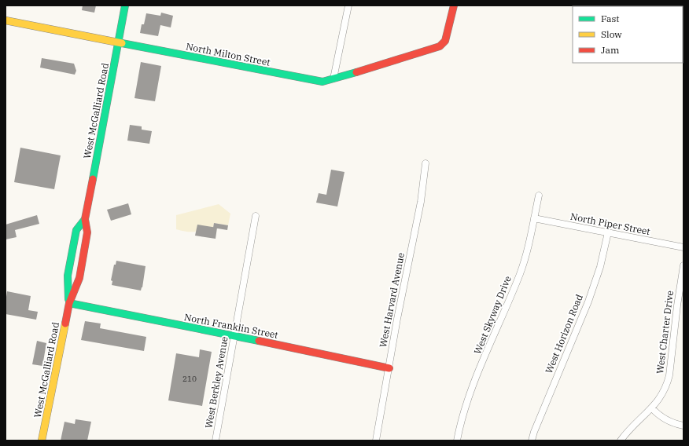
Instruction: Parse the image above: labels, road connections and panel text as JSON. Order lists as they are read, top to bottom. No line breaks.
{"streets":{"street":["North Milton Street","West McGalliard Road","North Piper Street","West Harvard Avenue","West Skyway Drive","North Franklin Street","West Charter Drive","West Horizon Road","West Berkley Avenue"]},"crossings":[["North Milton Street","West McGalliard Road"],["West McGalliard Road","North Franklin Street"],["North Piper Street","West Skyway Drive"],["North Piper Street","West Horizon Road"],["West Harvard Avenue","North Franklin Street"],["North Franklin Street","West Berkley Avenue"]],"house_numbers":["210"],"legend":["Fast","Slow","Jam"]}
